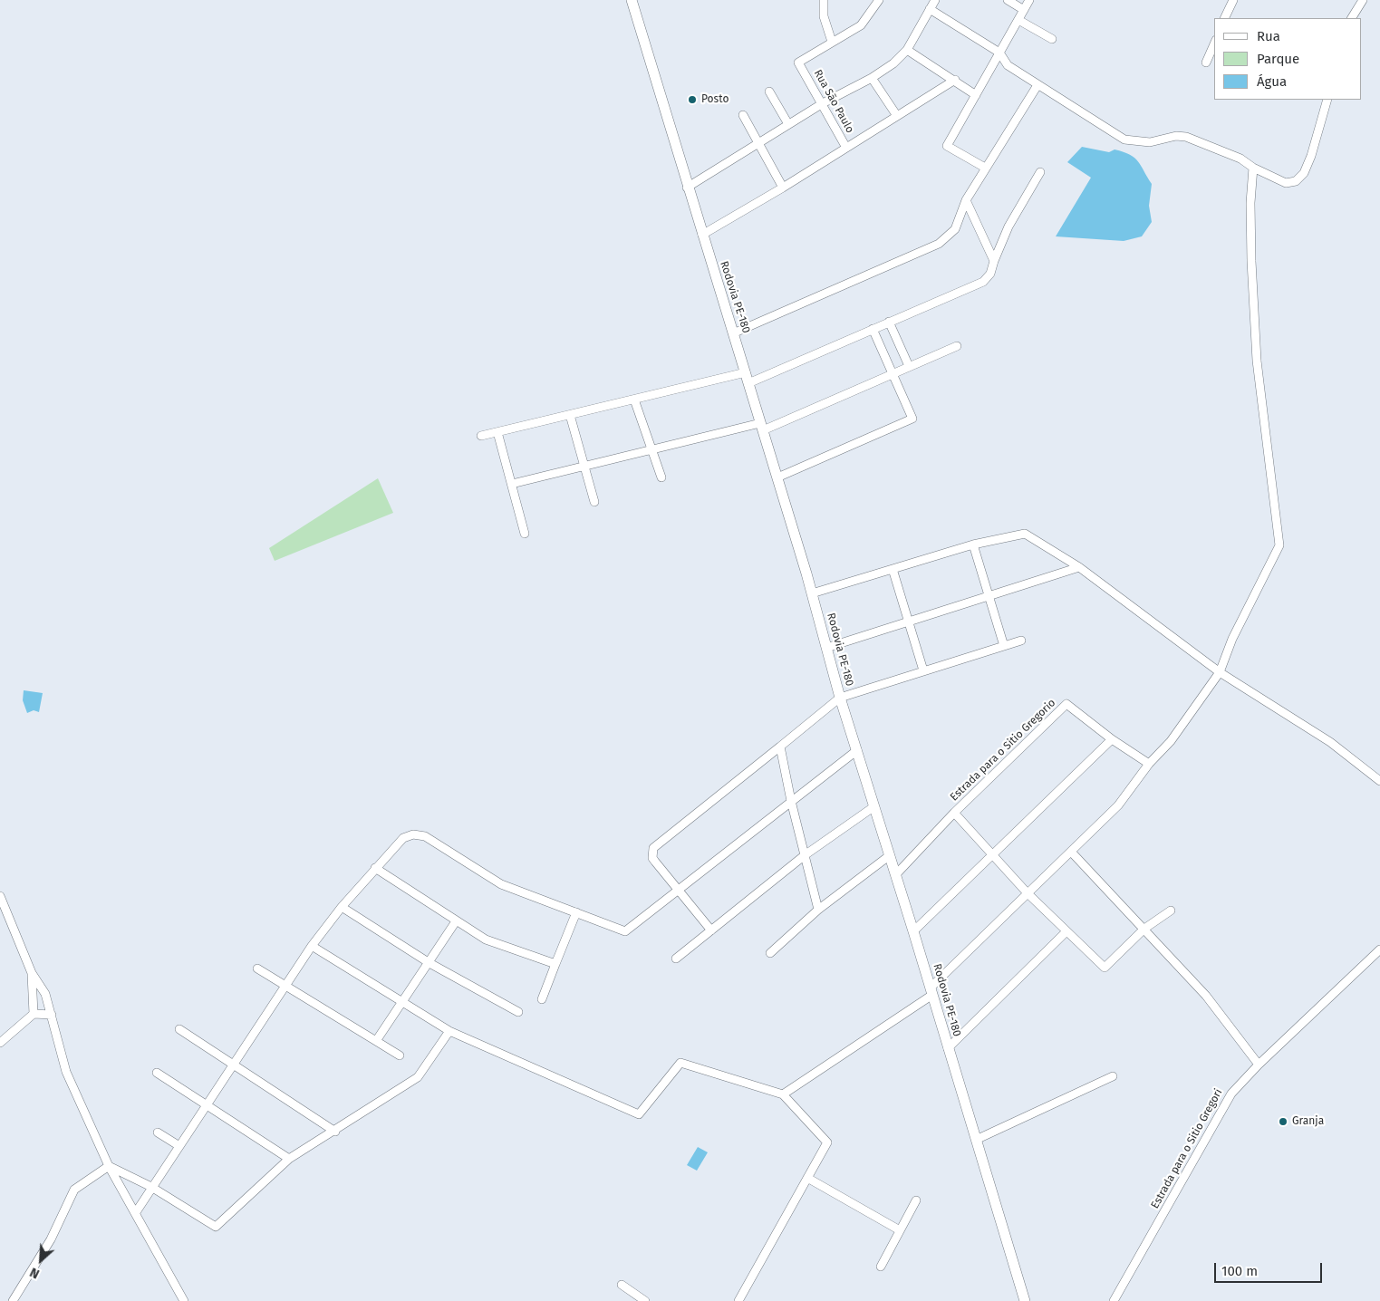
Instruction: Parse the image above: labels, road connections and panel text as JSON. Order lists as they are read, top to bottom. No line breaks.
{"streets":{"main road":["Rodovia PE-180"],"street":["Rua São Paulo","Estrada para o Sitio Gregorio","Estrada para o Sitio Gregori"]},"crossings":[["Rodovia PE-180","Estrada para o Sitio Gregorio"]],"places":["Posto","Granja"],"legend":["Rua","Parque","Água"],"scale_bar":"100 m","north":"bottom left"}
